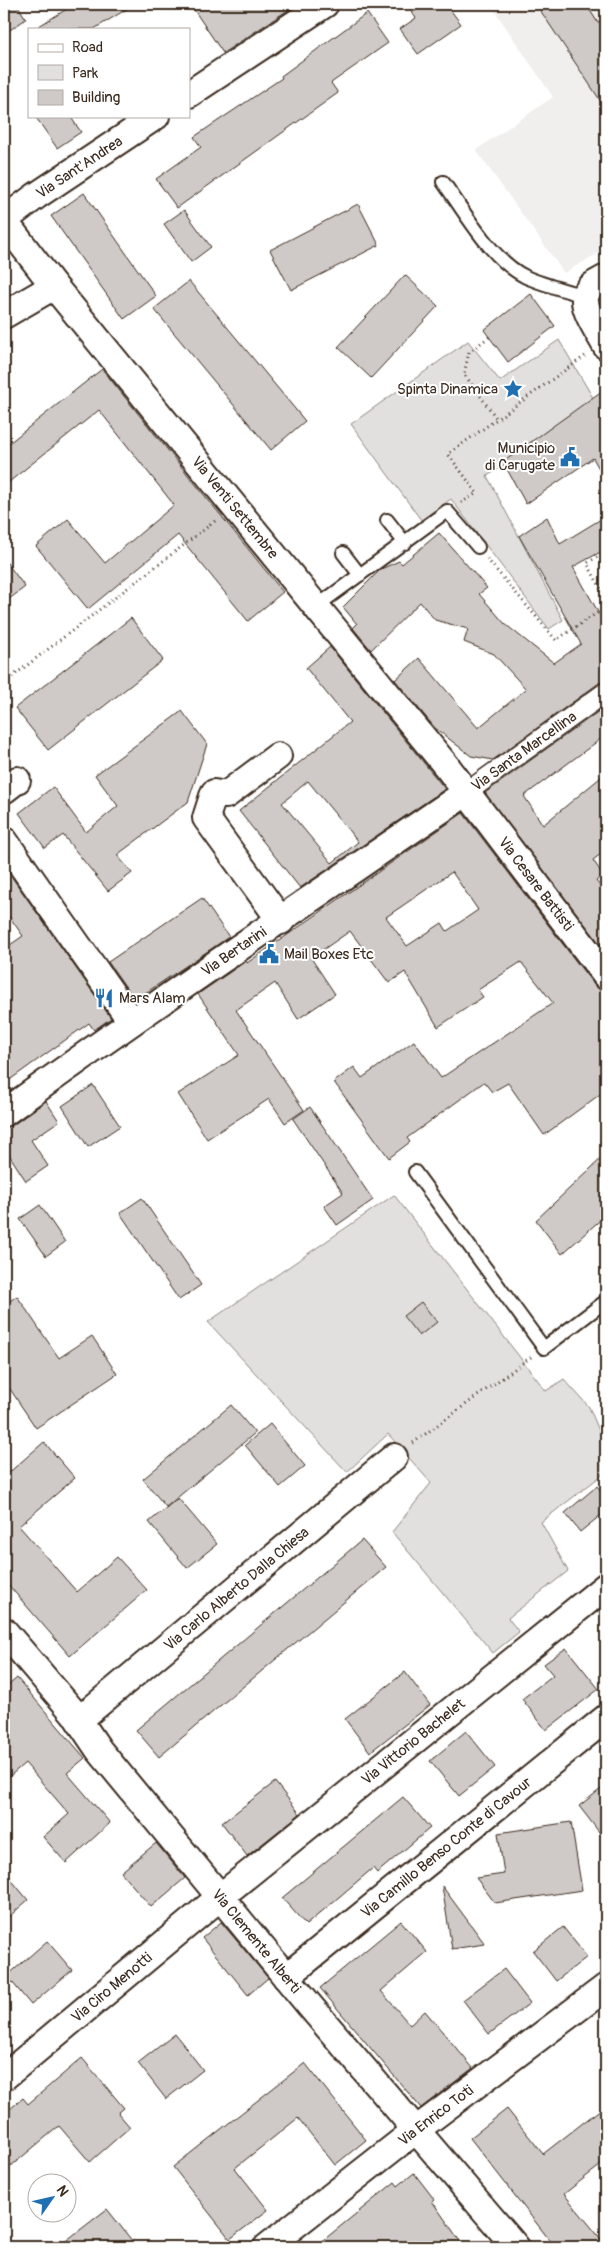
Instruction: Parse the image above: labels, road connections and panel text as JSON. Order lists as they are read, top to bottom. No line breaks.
{"streets":{"street":["Via Sant'Andrea","Via Venti Settembre","Via Santa Marcellina","Via Cesare Battisti","Via Bertarini","Via Carlo Alberto Dalla Chiesa","Via Vittorio Bachelet","Via Camillo Benso Conte di Cavour","Via Clemente Alberti","Via Ciro Menotti","Via Enrico Toti"]},"crossings":[["Via Sant'Andrea","Via Venti Settembre"],["Via Venti Settembre","Via Santa Marcellina"],["Via Venti Settembre","Via Cesare Battisti"],["Via Venti Settembre","Via Bertarini"],["Via Santa Marcellina","Via Cesare Battisti"],["Via Santa Marcellina","Via Bertarini"],["Via Cesare Battisti","Via Bertarini"],["Via Carlo Alberto Dalla Chiesa","Via Clemente Alberti"],["Via Vittorio Bachelet","Via Clemente Alberti"],["Via Vittorio Bachelet","Via Ciro Menotti"],["Via Camillo Benso Conte di Cavour","Via Clemente Alberti"],["Via Clemente Alberti","Via Ciro Menotti"],["Via Clemente Alberti","Via Enrico Toti"]],"places":{"place":["Spinta Dinamica"],"public building":["Municipio di Carugate","Mail Boxes Etc"],"restaurant":["Mars Alam"]},"legend":["Road","Park","Building"],"north":"top right"}
